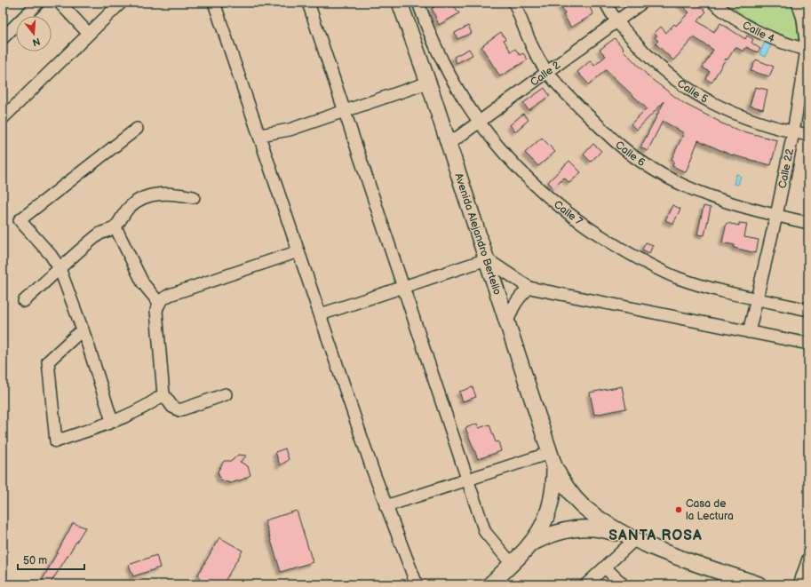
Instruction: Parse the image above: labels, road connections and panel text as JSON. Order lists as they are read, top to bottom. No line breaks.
{"streets":{"main road":["Avenida Alejandro Bertello"],"street":["Calle 4","Calle 2","Calle 5","Calle 6","Calle 22","Calle 7"]},"crossings":[["Calle 4","Calle 22"],["Calle 2","Calle 5"],["Calle 2","Calle 6"],["Calle 2","Calle 7"],["Calle 2","Avenida Alejandro Bertello"],["Calle 5","Calle 22"],["Calle 6","Calle 22"],["Calle 22","Calle 7"]],"districts":["SANTA ROSA"],"places":["Casa de la Lectura"],"scale_bar":"50 m","north":"bottom"}
